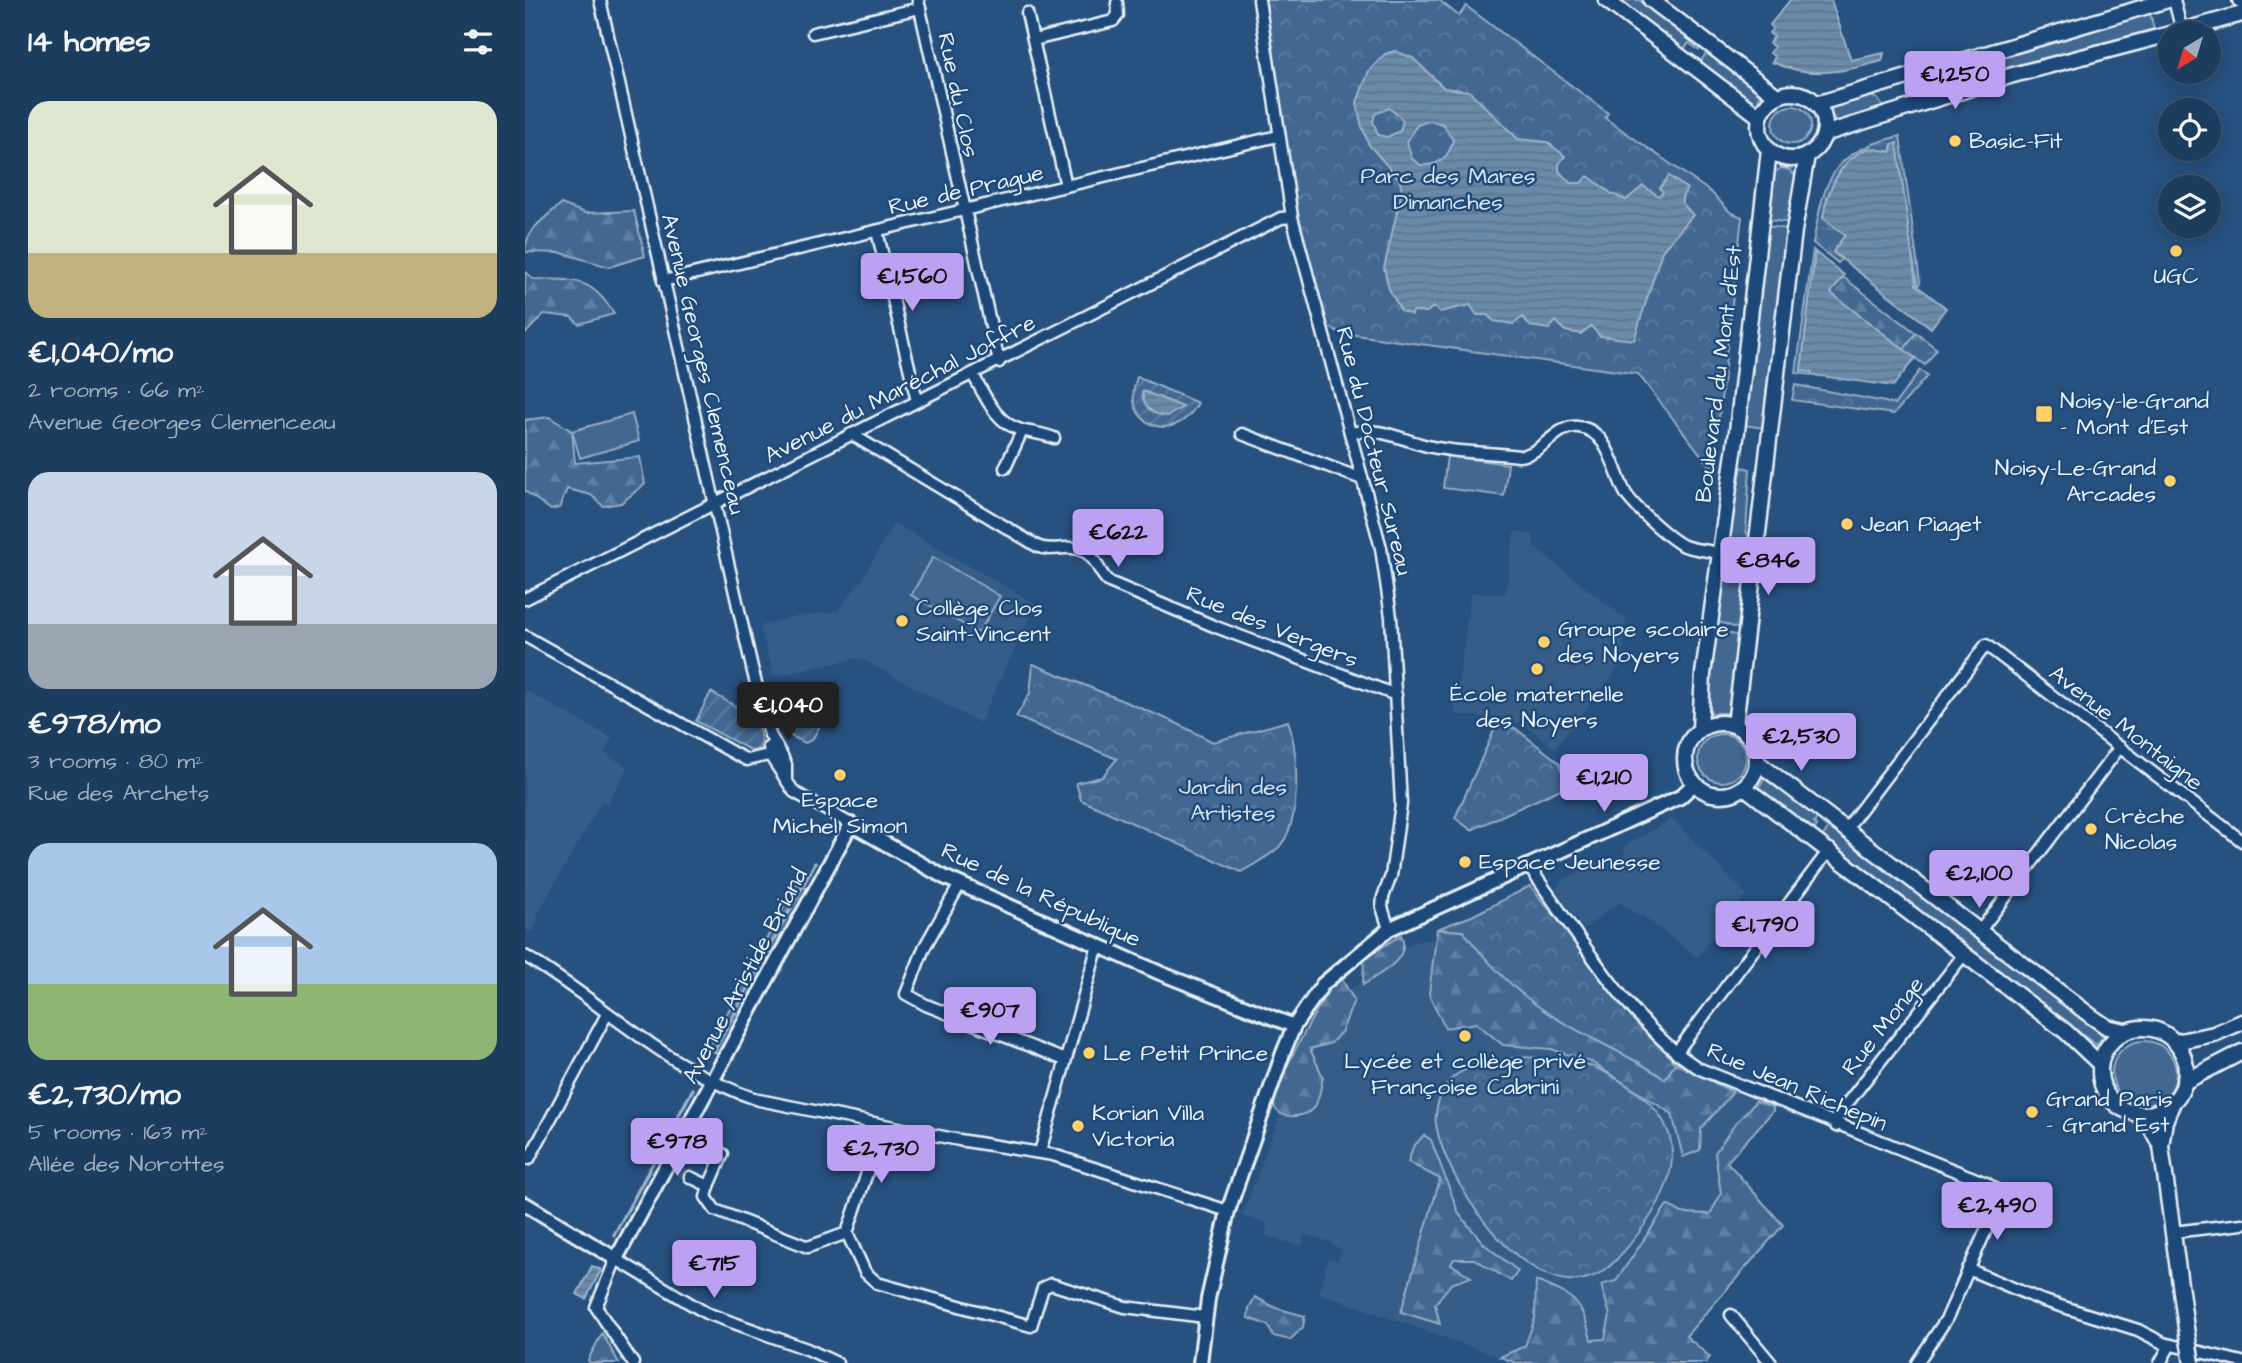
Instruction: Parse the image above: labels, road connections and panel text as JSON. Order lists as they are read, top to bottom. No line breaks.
{"streets":{"main road":["Boulevard du Mont d'Est"],"street":["Rue du Clos","Rue de Prague","Avenue Georges Clemenceau","Avenue du Maréchal Joffre","Rue du Docteur Sureau","Rue des Vergers","Avenue Montaigne","Rue de la République","Avenue Aristide Briand","Rue Monge","Rue Jean Richepin"]},"crossings":[["Rue du Clos","Rue de Prague"],["Rue du Clos","Avenue du Maréchal Joffre"],["Rue de Prague","Avenue Georges Clemenceau"],["Rue de Prague","Rue du Docteur Sureau"],["Avenue Georges Clemenceau","Avenue du Maréchal Joffre"],["Avenue Georges Clemenceau","Rue de la République"],["Avenue du Maréchal Joffre","Rue du Docteur Sureau"],["Avenue du Maréchal Joffre","Rue des Vergers"],["Rue du Docteur Sureau","Rue des Vergers"],["Rue de la République","Avenue Aristide Briand"],["Rue Monge","Rue Jean Richepin"]],"parks":["Parc des Mares Dimanches","Jardin des Artistes"],"places":{"other":["Basic-Fit","UGC","Noisy-Le-Grand Arcades","Jean Piaget","Collège Clos Saint-Vincent","Groupe scolaire des Noyers","École maternelle des Noyers","Espace Michel Simon","Crèche Nicolas","Espace Jeunesse","Lycée et collège privé Françoise Cabrini","Le Petit Prince","Grand Paris - Grand Est","Korian Villa Victoria"],"transit":["Noisy-le-Grand - Mont d’Est"]},"north":"bottom left","page":{"heading":"14 homes","price":["€1,250","€1,560","€622","€846","€1,040","€2,530","€1,210","€2,100","€1,790","€907","€978","€2,730","€2,490","€715"],"list":[{"name":"€1,040/mo","note":"2 rooms · 66 m² · Avenue Georges Clemenceau"},{"name":"€978/mo","note":"3 rooms · 80 m² · Rue des Archets"},{"name":"€2,730/mo","note":"5 rooms · 163 m² · Allée des Norottes"}]}}
